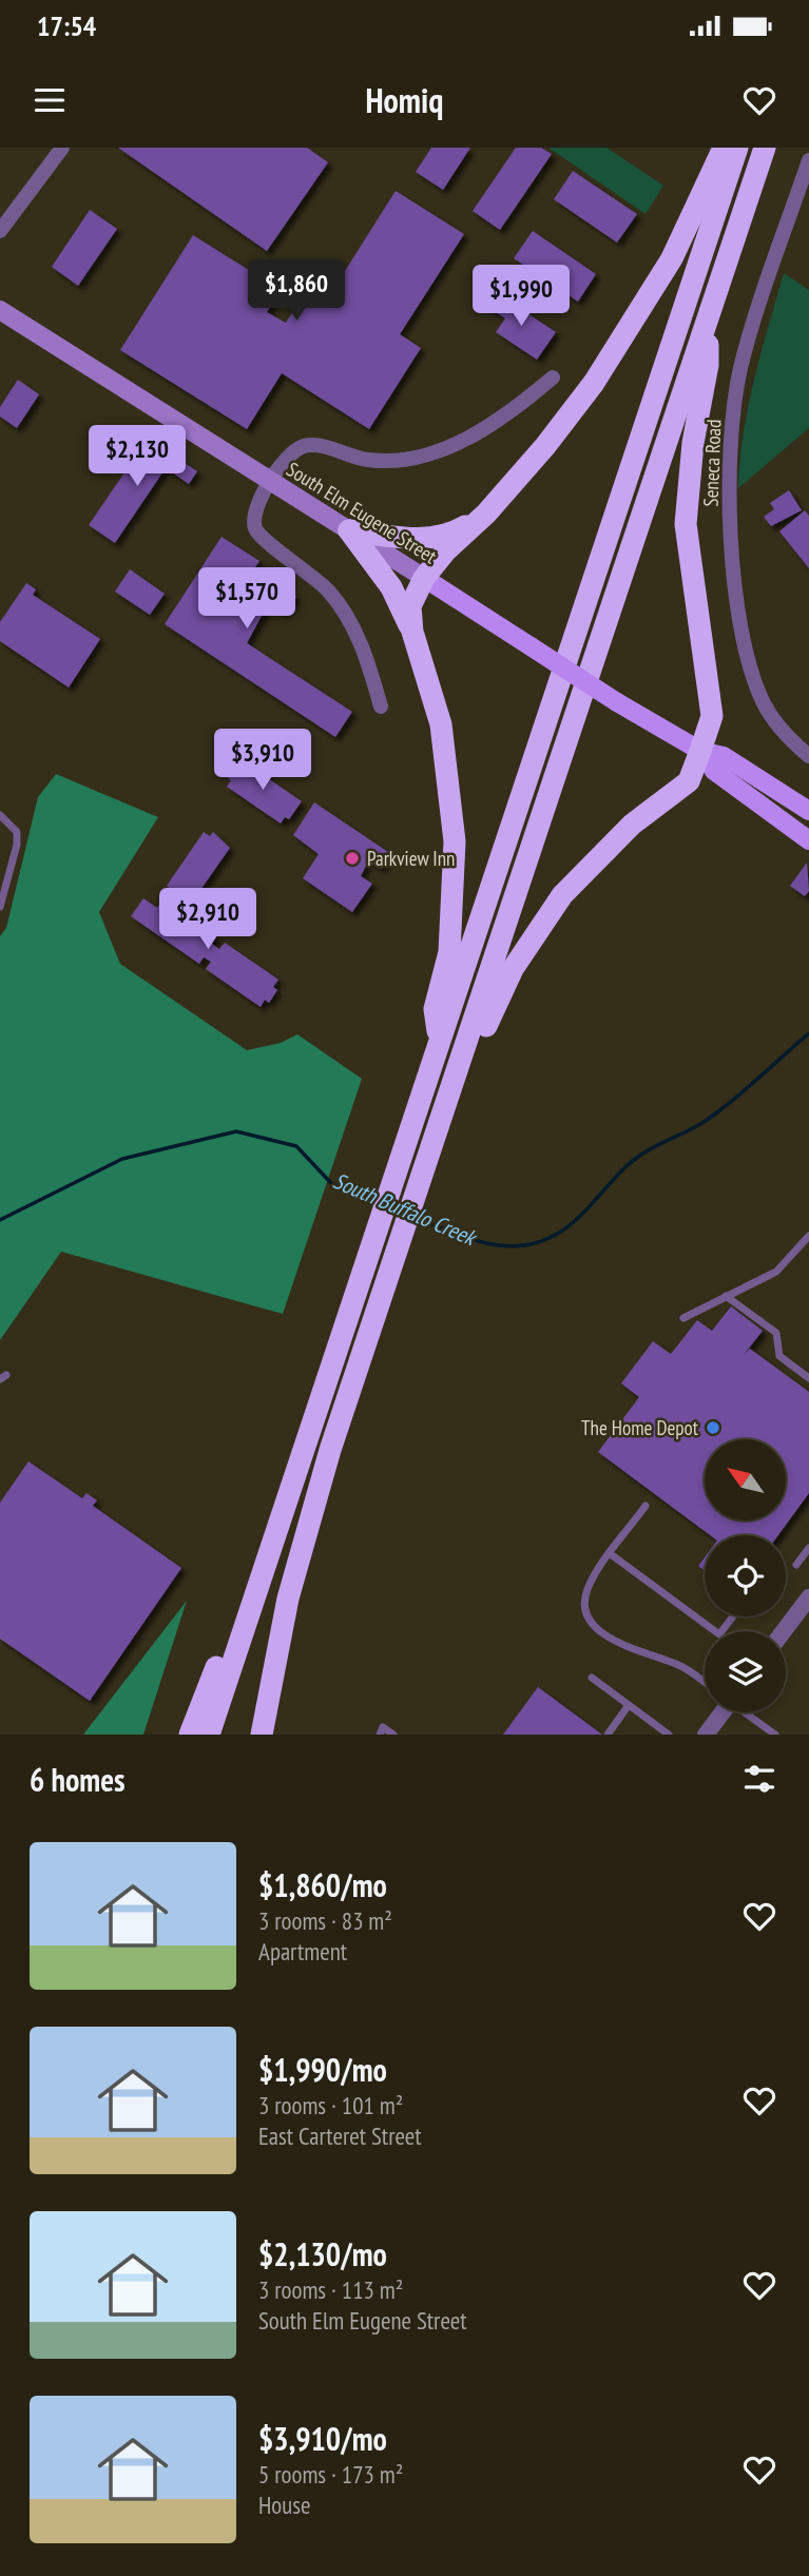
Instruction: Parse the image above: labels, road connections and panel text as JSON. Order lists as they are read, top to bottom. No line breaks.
{"streets":{"main road":["South Elm Eugene Street"],"street":["Seneca Road"]},"water":["South Buffalo Creek"],"places":["Parkview Inn","The Home Depot"],"north":"top left","page":{"status":"17:54","header":"Homiq","price":["$1,860","$1,990","$2,130","$1,570","$3,910","$2,910"],"heading":"6 homes","list":[{"name":"$1,860/mo","note":"3 rooms · 83 m² · Apartment"},{"name":"$1,990/mo","note":"3 rooms · 101 m² · East Carteret Street"},{"name":"$2,130/mo","note":"3 rooms · 113 m² · South Elm Eugene Street"},{"name":"$3,910/mo","note":"5 rooms · 173 m² · House"}]}}
